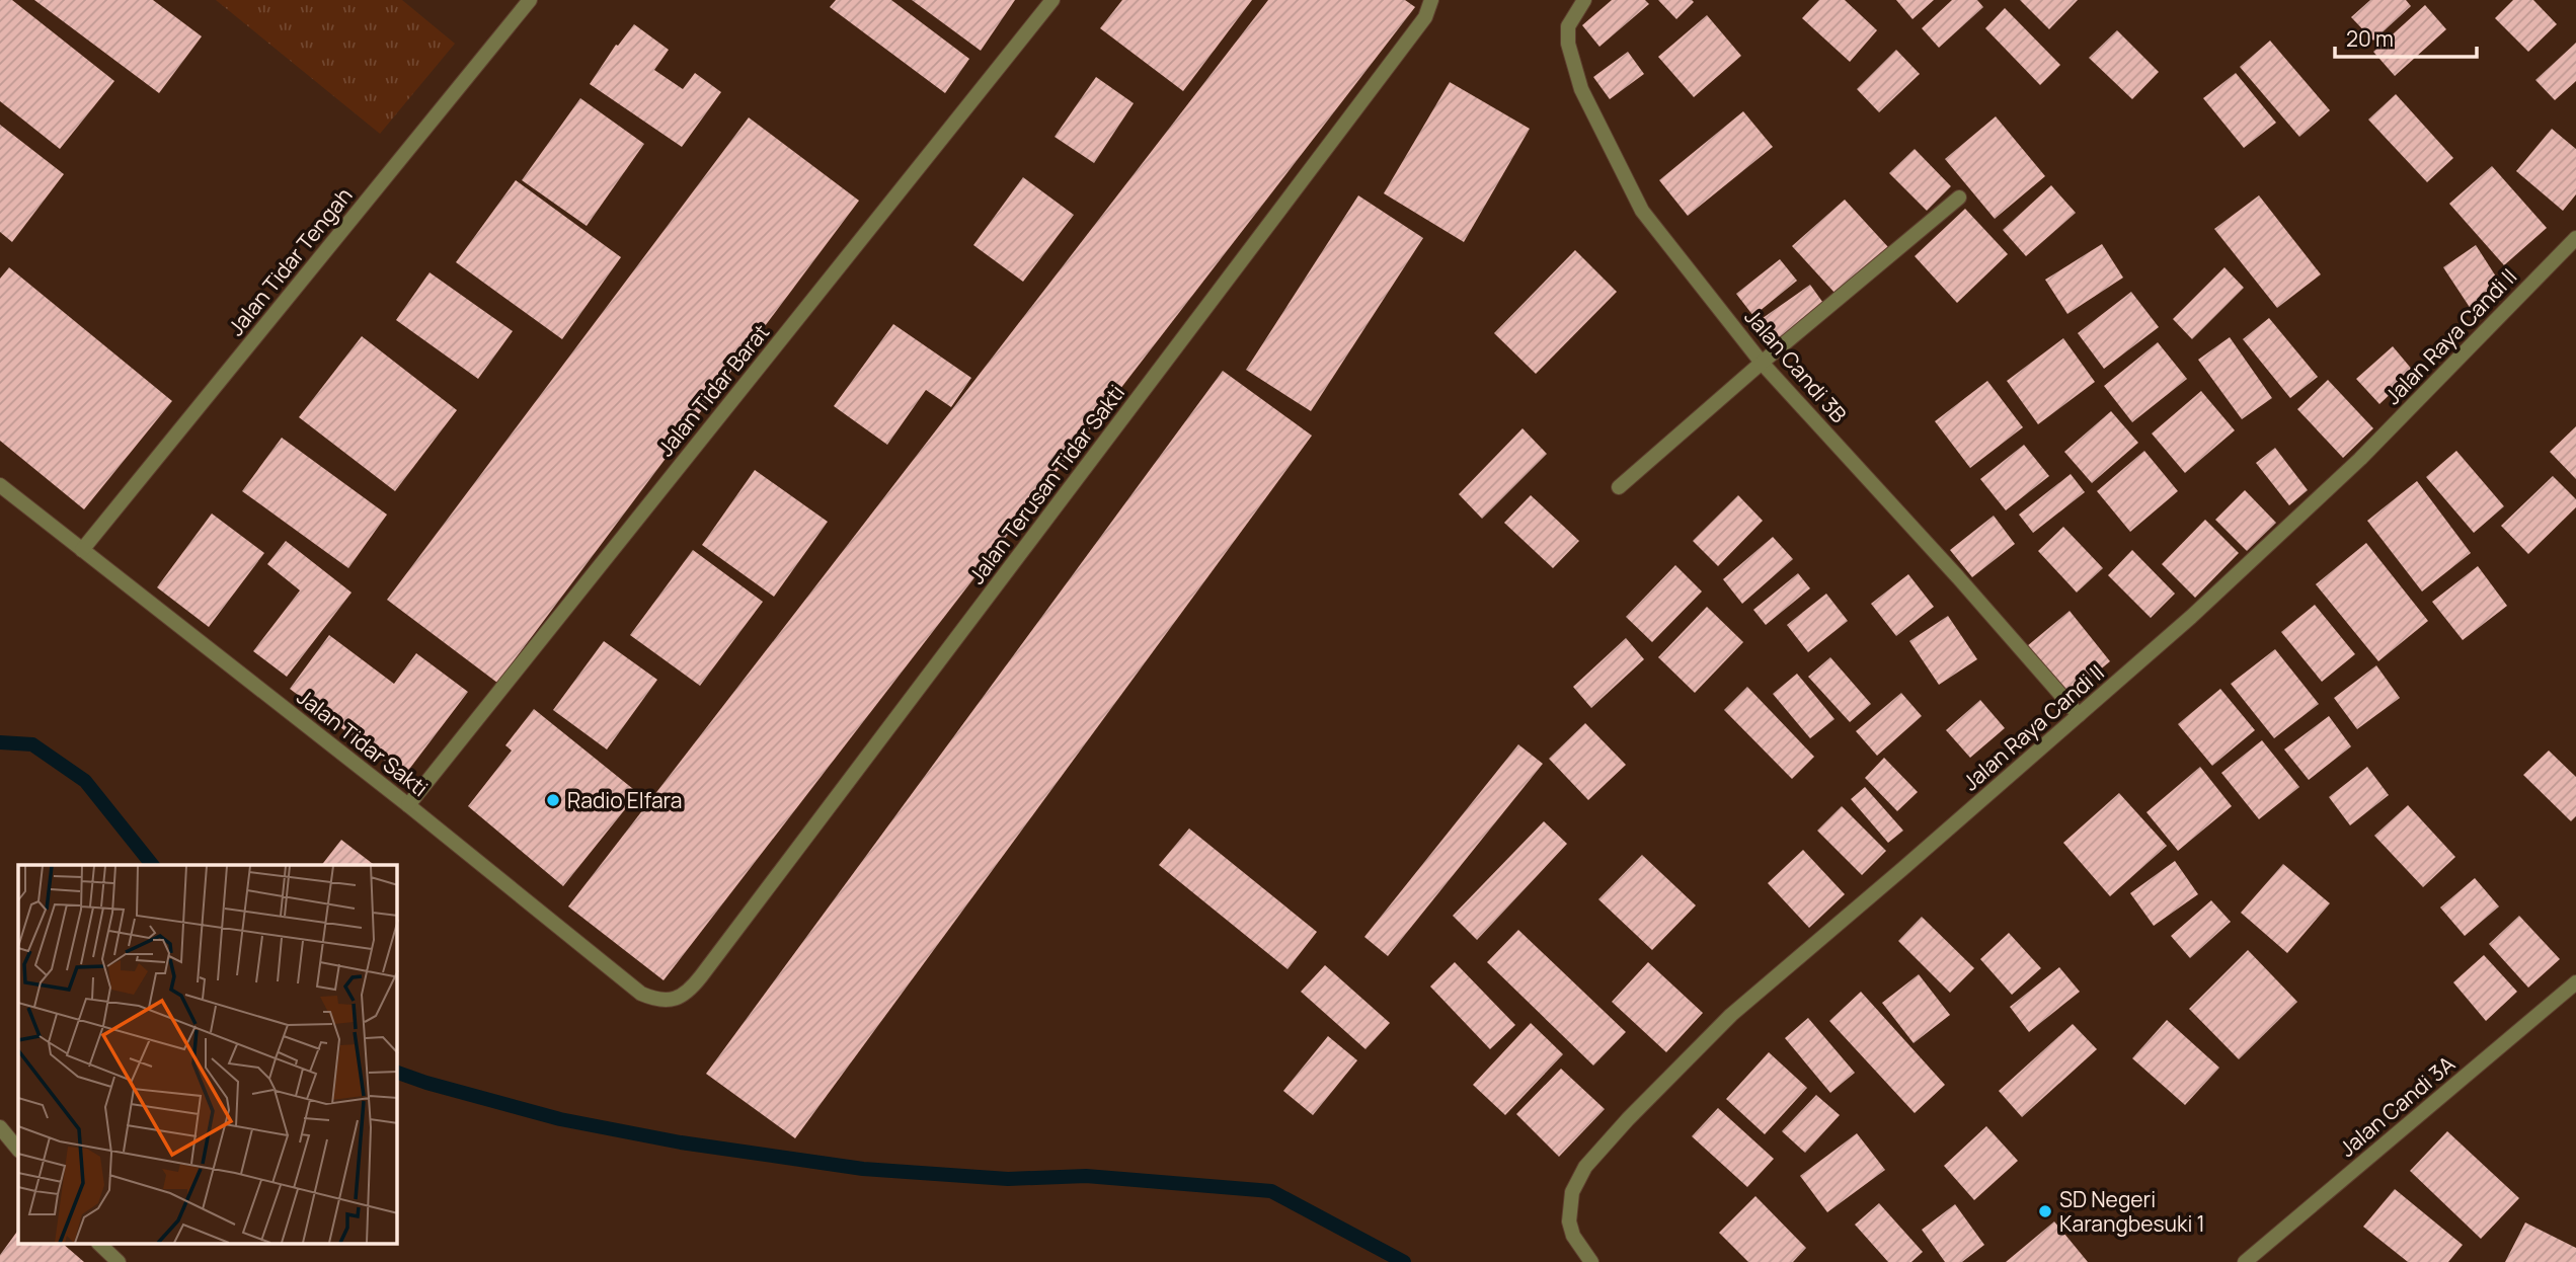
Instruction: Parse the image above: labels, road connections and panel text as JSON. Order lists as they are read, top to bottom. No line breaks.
{"streets":{"street":["Jalan Tidar Tengah","Jalan Raya Candi II","Jalan Candi 3B","Jalan Tidar Barat","Jalan Terusan Tidar Sakti","Jalan Tidar Sakti","Jalan Candi 3A"]},"crossings":[["Jalan Tidar Tengah","Jalan Tidar Sakti"],["Jalan Raya Candi II","Jalan Candi 3B"],["Jalan Tidar Barat","Jalan Tidar Sakti"],["Jalan Terusan Tidar Sakti","Jalan Tidar Sakti"]],"places":["Radio Elfara","SD Negeri Karangbesuki 1"],"scale_bar":"20 m"}
